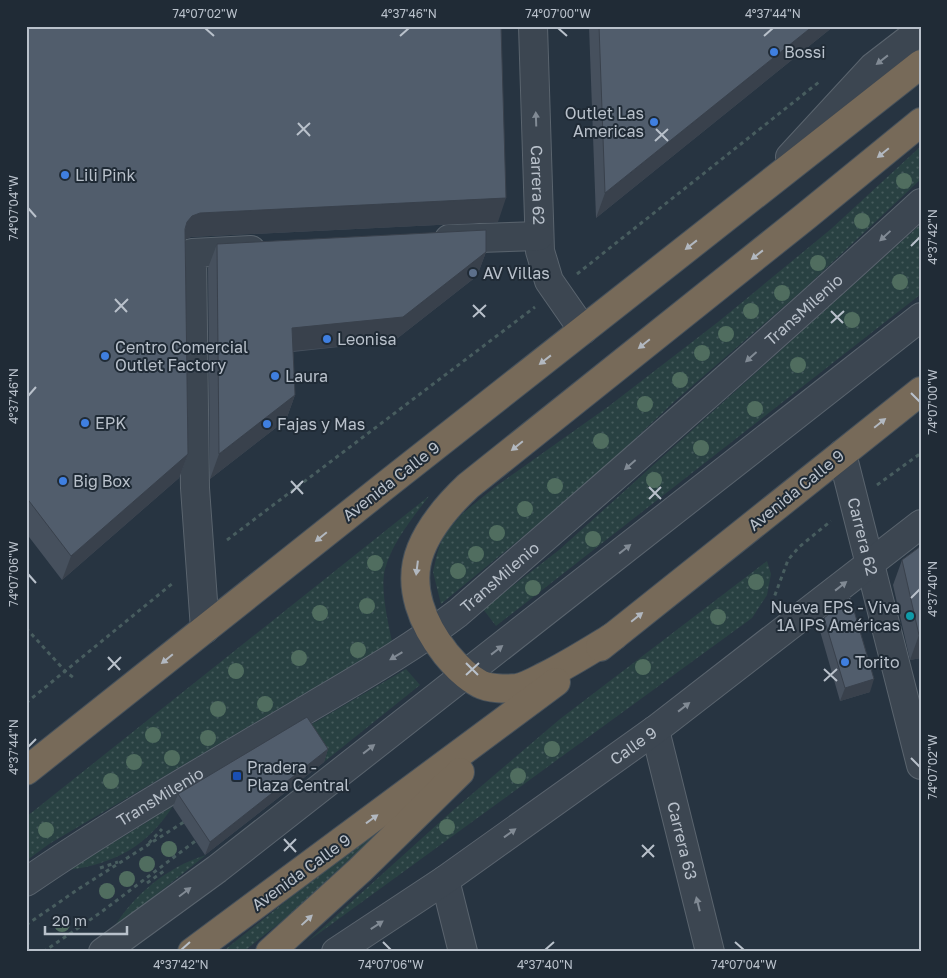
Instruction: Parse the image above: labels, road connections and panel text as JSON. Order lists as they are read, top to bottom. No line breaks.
{"streets":{"highway":["Avenida Calle 9"],"street":["Carrera 62","TransMilenio","Calle 9","Carrera 63"]},"crossings":[["Carrera 62","Avenida Calle 9"],["Carrera 62","Calle 9"],["Calle 9","Carrera 63"]],"places":{"other":["Bossi","Outlet Las Americas","Lili Pink","AV Villas","Leonisa","Centro Comercial Outlet Factory","Laura","EPK","Fajas y Mas","Big Box","Nueva EPS - Viva 1A IPS Américas","Torito"],"transit":["Pradera - Plaza Central"]},"scale_bar":"20 m","coordinates":["74°07'02\"W","4°37'46\"N","74°07'00\"W","4°37'44\"N","74°07'04\"W","4°37'42\"N","74°07'06\"W","4°37'40\"N"]}
